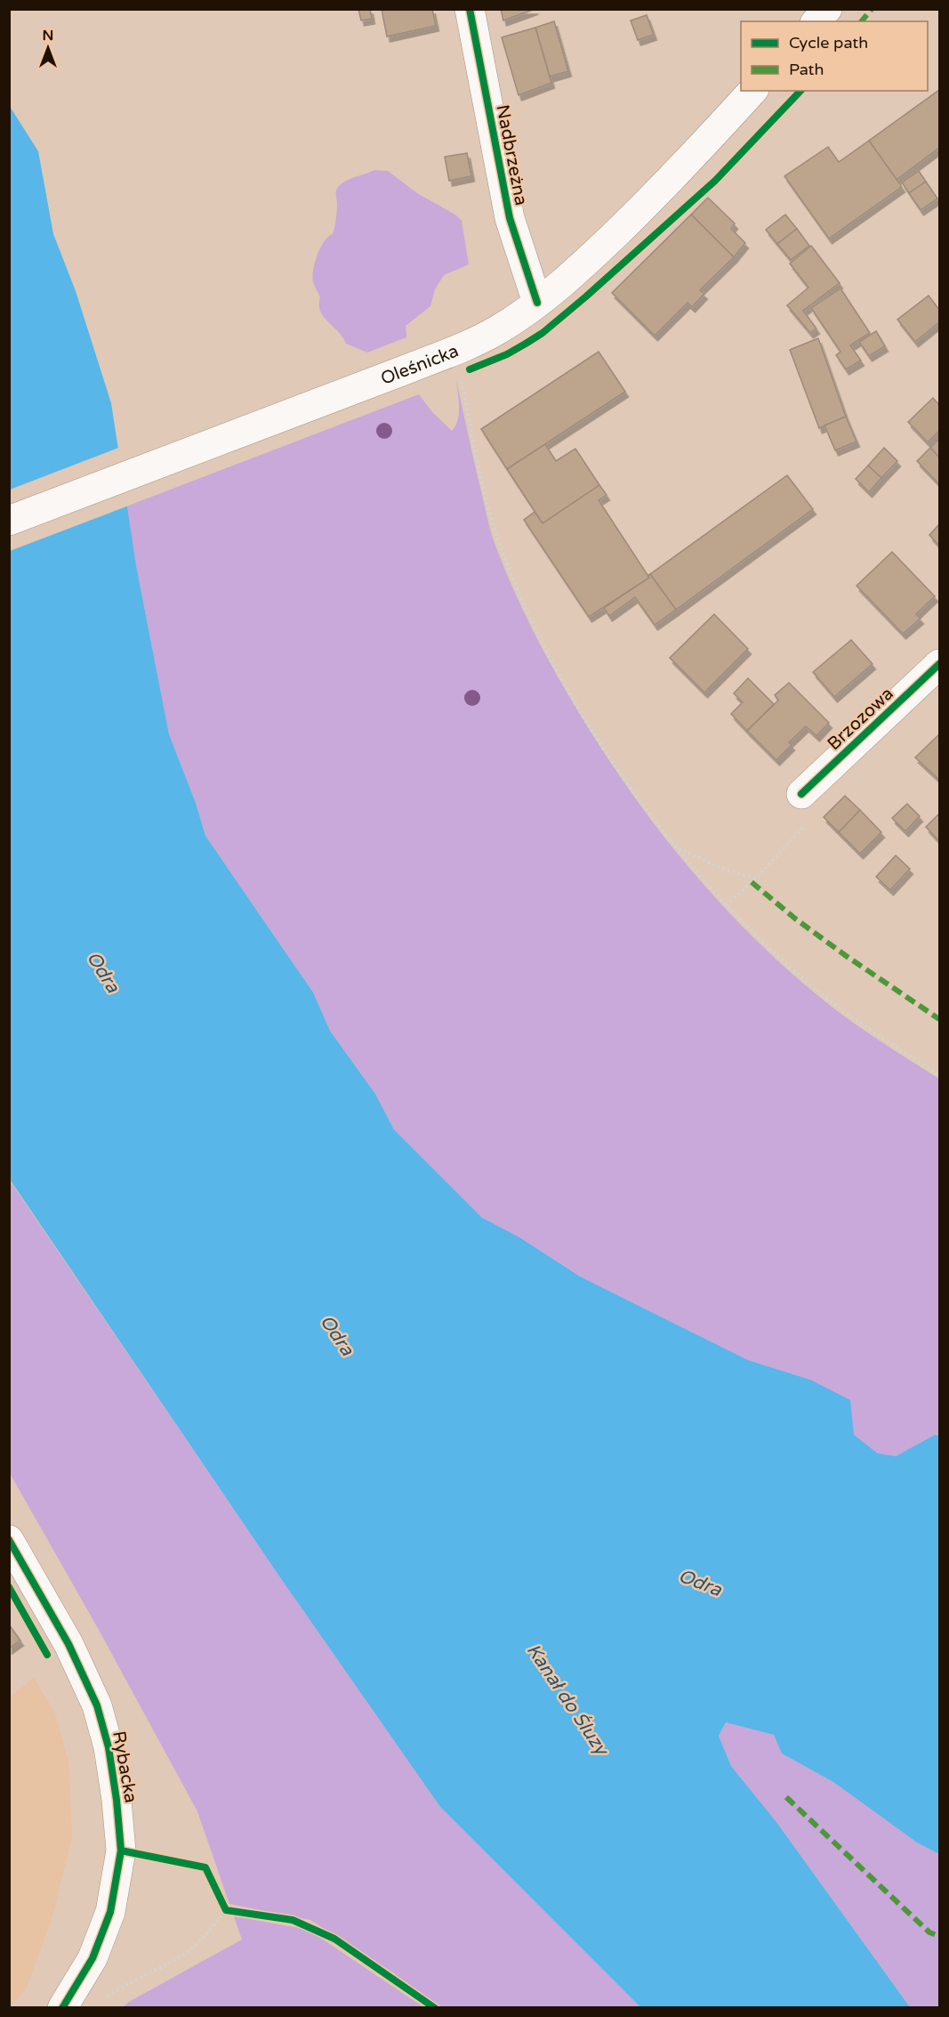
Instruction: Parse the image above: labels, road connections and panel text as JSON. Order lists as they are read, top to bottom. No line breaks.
{"streets":{"street":["Nadbrzeżna","Oleśnicka","Brzozowa","Rybacka"]},"crossings":[["Nadbrzeżna","Oleśnicka"]],"water":["Odra","Kanał do Śluzy"],"legend":["Cycle path","Path"],"north":"top"}
